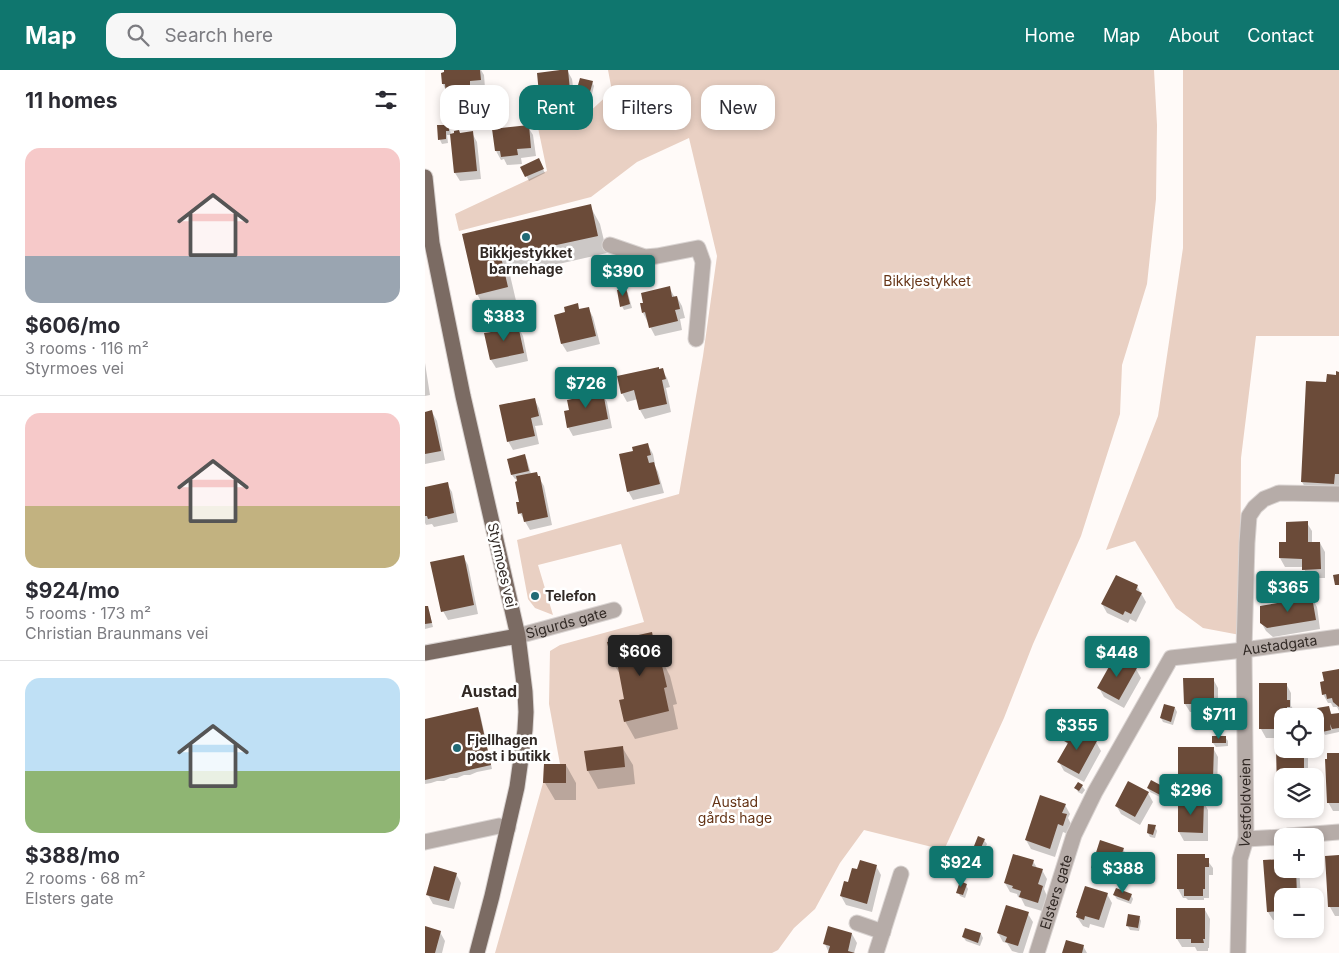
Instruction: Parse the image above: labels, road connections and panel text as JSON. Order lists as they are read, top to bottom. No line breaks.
{"streets":{"main road":["Styrmoes vei"],"street":["Sigurds gate","Austadgata","Vestfoldveien","Elsters gate"]},"crossings":[["Styrmoes vei","Sigurds gate"],["Austadgata","Vestfoldveien"],["Austadgata","Elsters gate"],["Vestfoldveien","Elsters gate"]],"districts":["Austad"],"parks":["Bikkjestykket","Austad gårds hage"],"places":["Bikkjestykket barnehage","Telefon","Fjellhagen post i butikk"],"page":{"header":"Map","search":"Search here","nav":["Home","Map","About","Contact"],"heading":"11 homes","chip":["Buy","Rent","Filters","New"],"list":[{"name":"$606/mo","note":"3 rooms · 116 m² · Styrmoes vei"},{"name":"$924/mo","note":"5 rooms · 173 m² · Christian Braunmans vei"},{"name":"$388/mo","note":"2 rooms · 68 m² · Elsters gate"}],"price":["$390","$383","$726","$365","$606","$448","$711","$355","$296","$924","$388"],"map_buttons":["+","−"]}}
